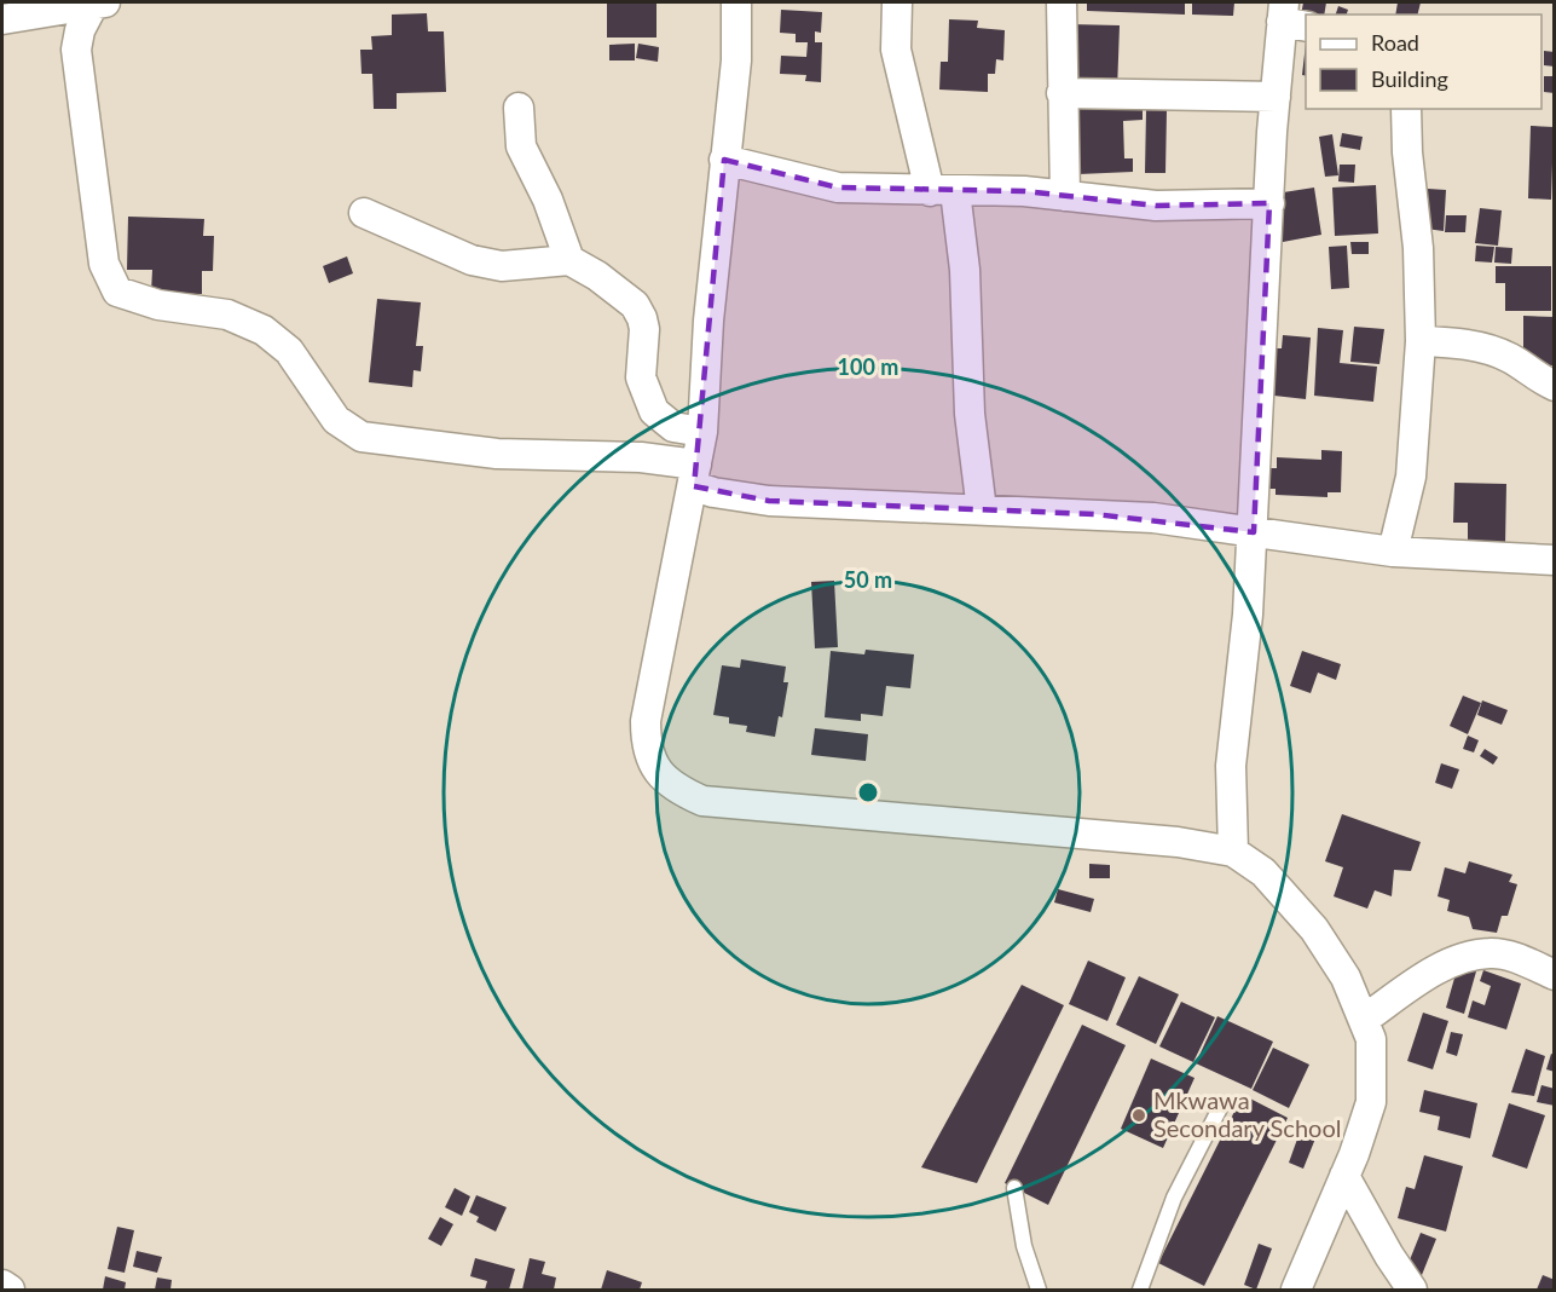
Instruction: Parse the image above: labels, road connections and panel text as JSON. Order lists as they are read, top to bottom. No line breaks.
{"places":["Mkwawa Secondary School"],"legend":["Road","Building"],"rings":["100 m","50 m"]}
